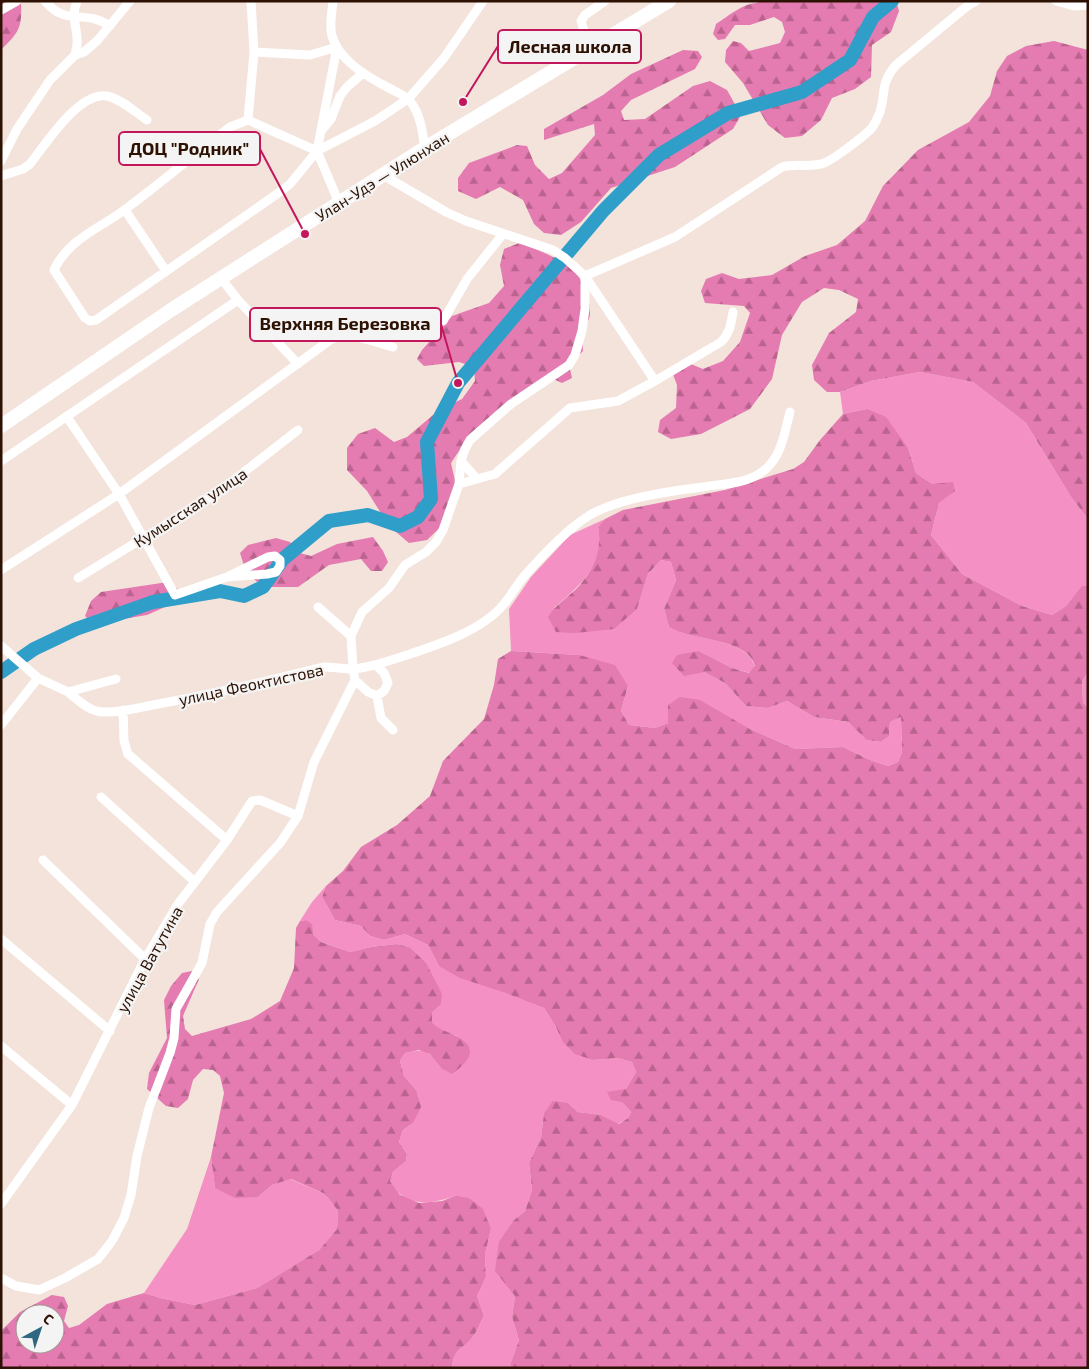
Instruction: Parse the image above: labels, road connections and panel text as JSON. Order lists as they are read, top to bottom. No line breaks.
{"streets":{"main road":["Улан-Удэ — Улюнхан"],"street":["Кумысская улица","улица Феоктистова","улица Ватутина"]},"places":["Лесная школа","ДОЦ \"Родник\"","Верхняя Березовка"],"north":"top right"}
